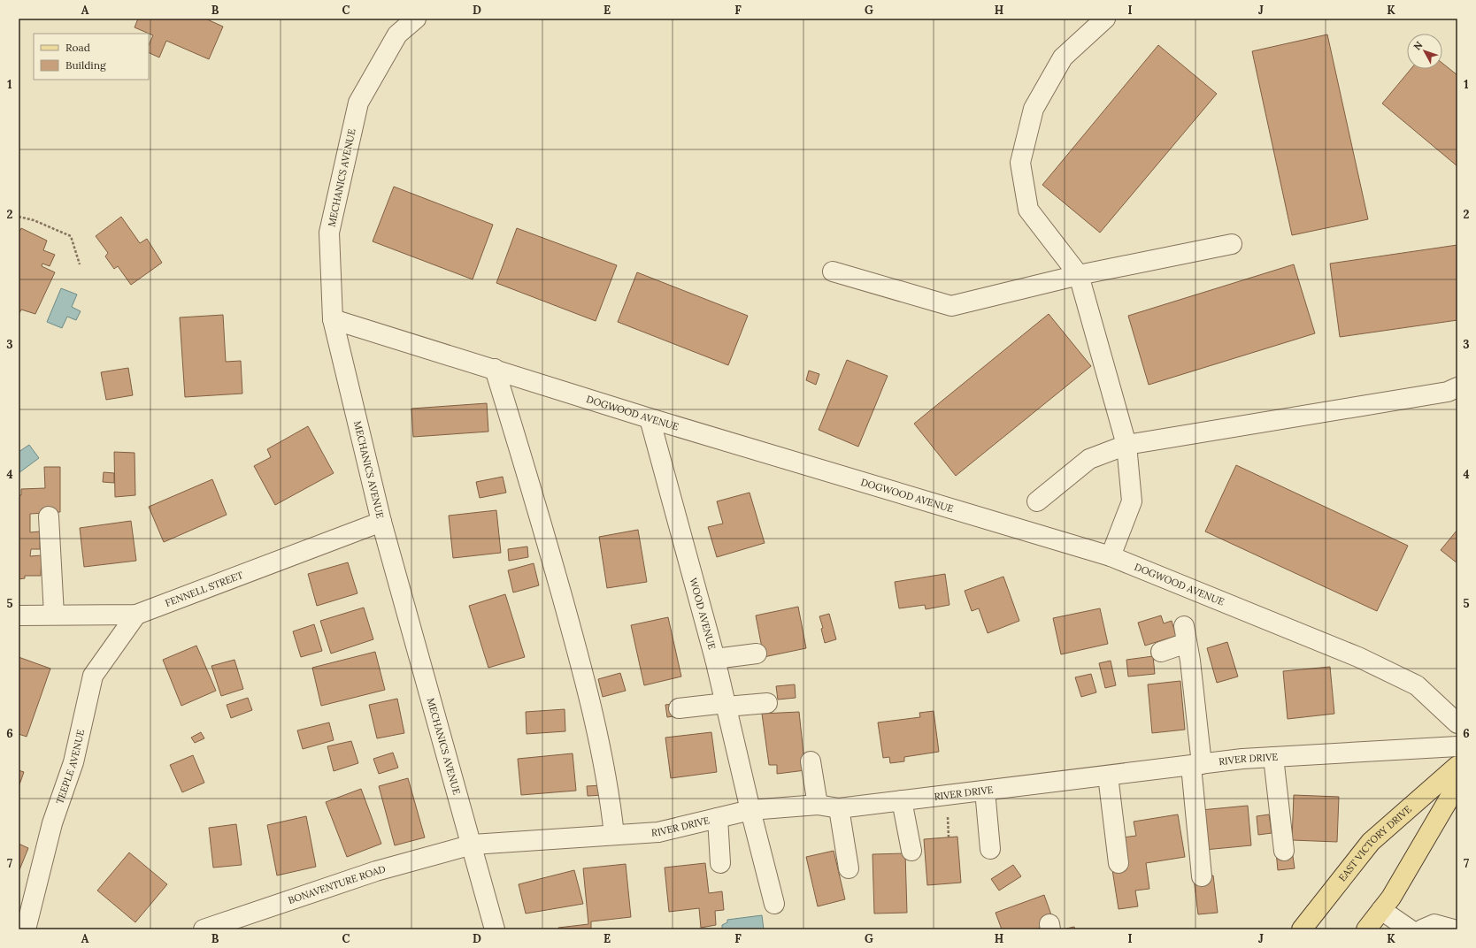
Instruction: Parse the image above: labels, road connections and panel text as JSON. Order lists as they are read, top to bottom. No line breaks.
{"streets":{"main road":["EAST VICTORY DRIVE"],"street":["MECHANICS AVENUE","DOGWOOD AVENUE","FENNELL STREET","WOOD AVENUE","RIVER DRIVE","TEEPLE AVENUE","BONAVENTURE ROAD"]},"crossings":[["MECHANICS AVENUE","DOGWOOD AVENUE"],["MECHANICS AVENUE","FENNELL STREET"],["MECHANICS AVENUE","RIVER DRIVE"],["MECHANICS AVENUE","BONAVENTURE ROAD"],["DOGWOOD AVENUE","WOOD AVENUE"],["FENNELL STREET","TEEPLE AVENUE"],["WOOD AVENUE","RIVER DRIVE"],["RIVER DRIVE","BONAVENTURE ROAD"]],"legend":["Road","Building"],"north":"top left","grid":{"columns":["A","B","C","D","E","F","G","H","I","J","K"],"rows":["1","2","3","4","5","6","7"]}}
